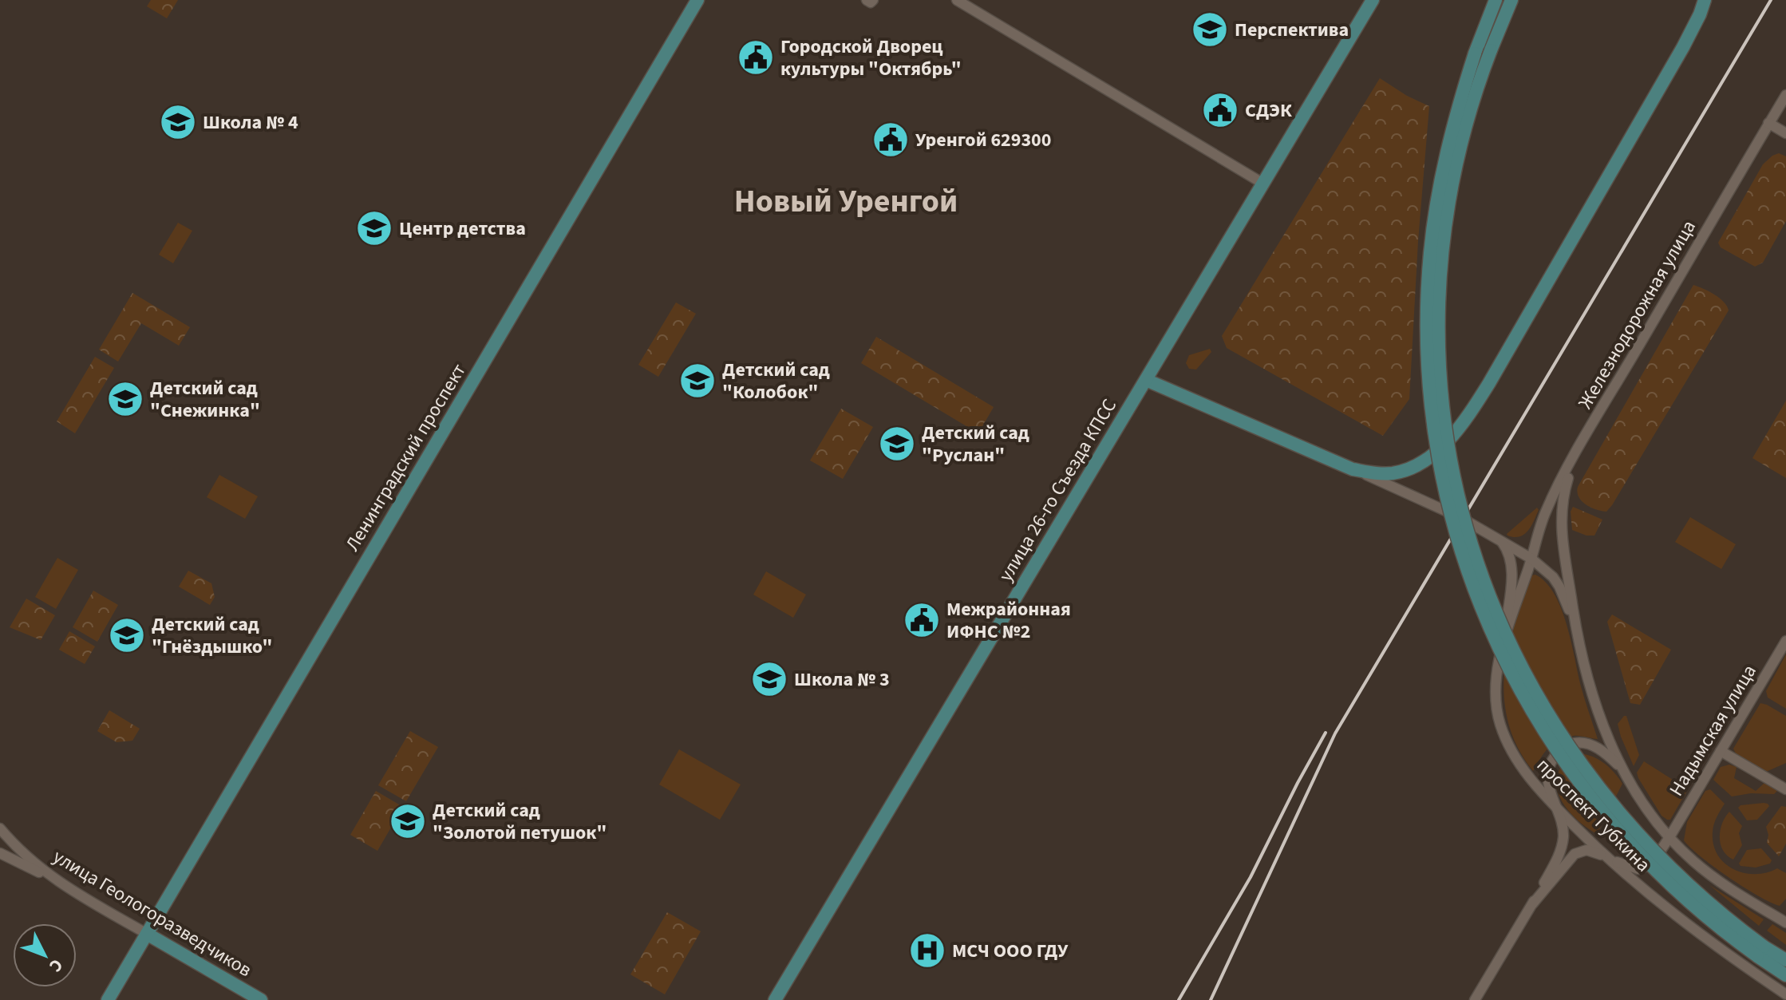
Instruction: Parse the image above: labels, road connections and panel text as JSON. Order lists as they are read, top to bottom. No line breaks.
{"streets":{"main road":["Ленинградский проспект","улица 26-го Съезда КПСС","улица Геологоразведчиков"],"street":["Железнодорожная улица","Надымская улица","проспект Губкина"]},"crossings":[["Железнодорожная улица","проспект Губкина"],["Ленинградский проспект","улица Геологоразведчиков"],["Надымская улица","проспект Губкина"]],"districts":["Новый Уренгой"],"places":{"school or university":["Перспектива","Школа № 4","Центр детства","Детский сад \"Колобок\"","Детский сад \"Снежинка\"","Детский сад \"Руслан\"","Детский сад \"Гнёздышко\"","Школа № 3","Детский сад \"Золотой петушок\""],"public building":["Городской Дворец культуры \"Октябрь\"","СДЭК","Уренгой 629300","Межрайонная ИФНС №2"],"hospital":["МСЧ ООО ГДУ"]},"north":"bottom right"}
